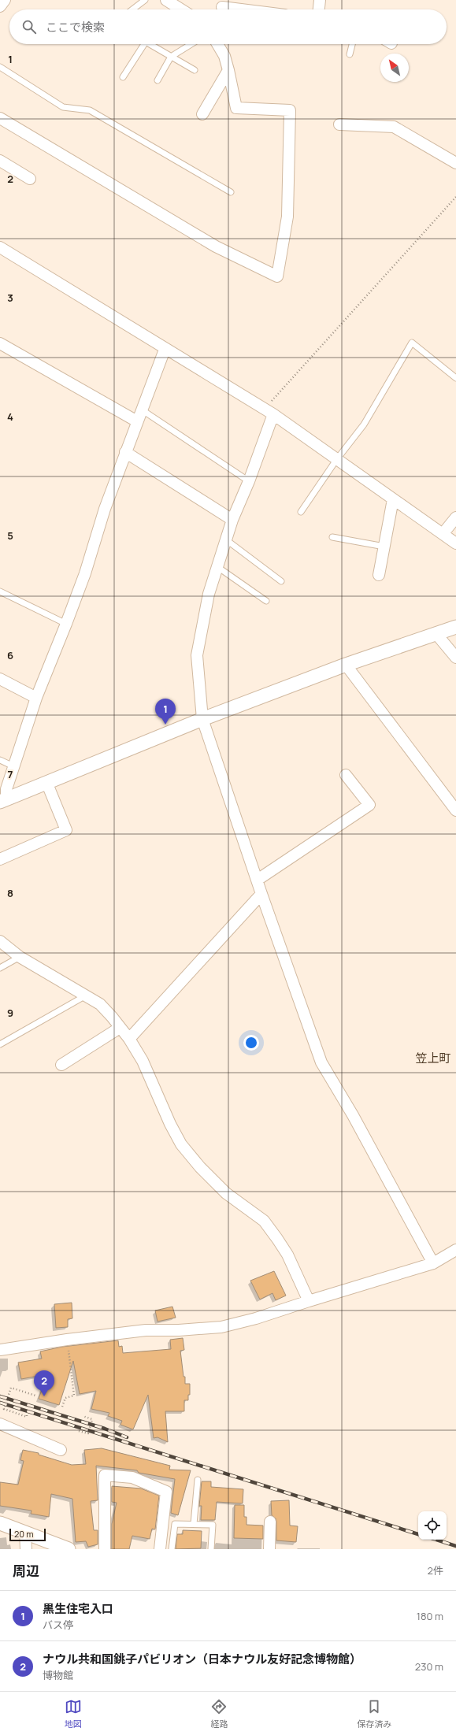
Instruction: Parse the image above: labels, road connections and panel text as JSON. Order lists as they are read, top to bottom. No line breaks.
{"districts":["笠上町"],"scale_bar":"20 m","north":"top left","page":{"search":"ここで検索","pins":["1","2"],"scale":"20 m","heading":["周辺","2件"],"list":[{"mark":"1","name":"黒生住宅入口","note":"バス停","value":"180 m"},{"mark":"2","name":"ナウル共和国銚子パビリオン（日本ナウル友好記念博物館）","note":"博物館","value":"230 m"}],"nav":["地図","経路","保存済み"]},"grid":{"rows":["1","2","3","4","5","6","7","8","9"]}}
